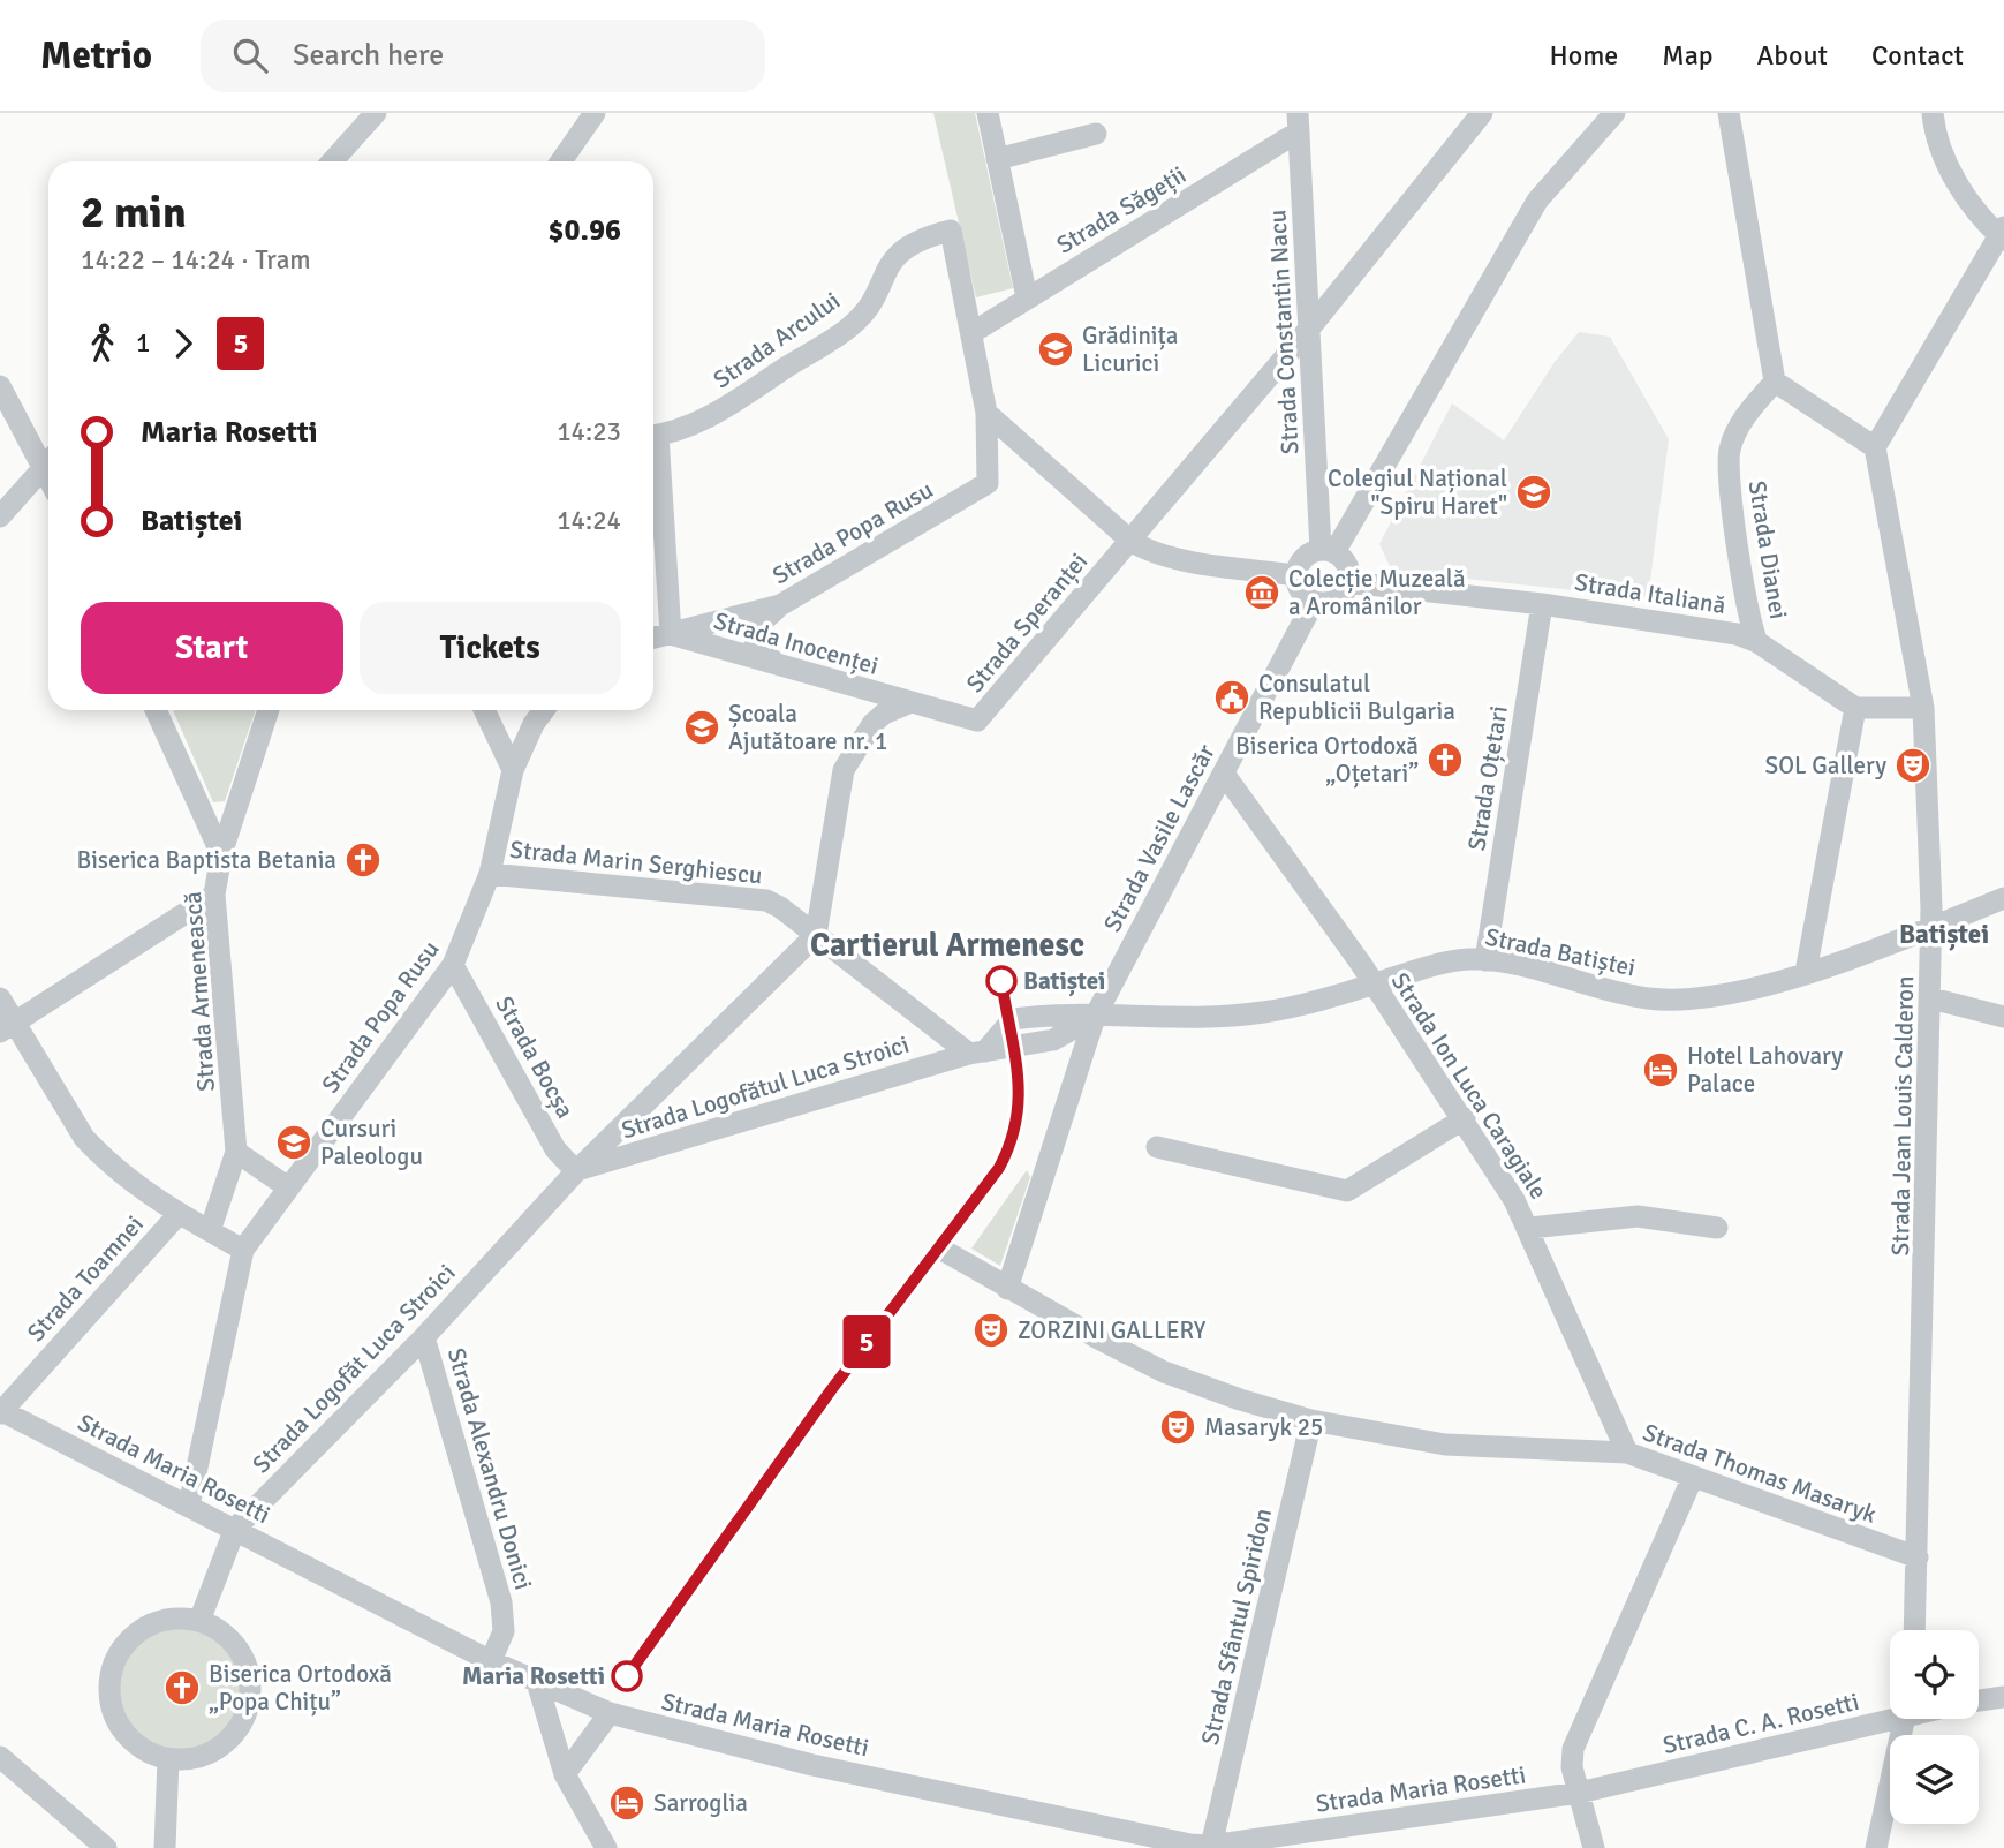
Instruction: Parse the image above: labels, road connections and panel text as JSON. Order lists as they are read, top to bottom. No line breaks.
{"streets":{"street":["Strada Săgeții","Strada Constantin Nacu","Strada Arcului","Strada Popa Rusu","Strada Dianei","Strada Italiană","Strada Speranței","Strada Inocenței","Strada Oțetari","Strada Vasile Lascăr","Strada Marin Serghiescu","Strada Batiștei","Strada Armenească","Strada Bocșa","Strada Ion Luca Caragiale","Strada Logofătul Luca Stroici","Strada Jean Louis Calderon","Strada Toamnei","Strada Logofăt Luca Stroici","Strada Maria Rosetti","Strada Alexandru Donici","Strada Thomas Masaryk","Strada Sfântul Spiridon","Strada C. A. Rosetti"]},"crossings":[["Strada Săgeții","Strada Constantin Nacu"],["Strada Săgeții","Strada Arcului"],["Strada Constantin Nacu","Strada Italiană"],["Strada Constantin Nacu","Strada Speranței"],["Strada Constantin Nacu","Strada Vasile Lascăr"],["Strada Popa Rusu","Strada Inocenței"],["Strada Popa Rusu","Strada Marin Serghiescu"],["Strada Popa Rusu","Strada Bocșa"],["Strada Dianei","Strada Italiană"],["Strada Italiană","Strada Oțetari"],["Strada Italiană","Strada Vasile Lascăr"],["Strada Speranței","Strada Inocenței"],["Strada Oțetari","Strada Batiștei"],["Strada Vasile Lascăr","Strada Batiștei"],["Strada Vasile Lascăr","Strada Ion Luca Caragiale"],["Strada Vasile Lascăr","Strada Thomas Masaryk"],["Strada Marin Serghiescu","Strada Batiștei"],["Strada Marin Serghiescu","Strada Logofătul Luca Stroici"],["Strada Batiștei","Strada Ion Luca Caragiale"],["Strada Batiștei","Strada Logofătul Luca Stroici"],["Strada Batiștei","Strada Jean Louis Calderon"],["Strada Bocșa","Strada Logofătul Luca Stroici"],["Strada Bocșa","Strada Logofăt Luca Stroici"],["Strada Ion Luca Caragiale","Strada Thomas Masaryk"],["Strada Logofătul Luca Stroici","Strada Logofăt Luca Stroici"],["Strada Jean Louis Calderon","Strada Thomas Masaryk"],["Strada Toamnei","Strada Maria Rosetti"],["Strada Logofăt Luca Stroici","Strada Maria Rosetti"],["Strada Logofăt Luca Stroici","Strada Alexandru Donici"],["Strada Maria Rosetti","Strada Alexandru Donici"],["Strada Maria Rosetti","Strada Sfântul Spiridon"],["Strada Maria Rosetti","Strada C. A. Rosetti"],["Strada Thomas Masaryk","Strada Sfântul Spiridon"]],"districts":["Batiștei","Cartierul Armenesc"],"places":{"school or university":["Grădinița Licurici","Colegiul Național \"Spiru Haret\"","Școala Ajutătoare nr. 1","Cursuri Paleologu"],"museum":["Colecție Muzeală a Aromânilor"],"public building":["Consulatul Republicii Bulgaria"],"church":["Biserica Ortodoxă „Oțetari”","Biserica Baptista Betania","Biserica Ortodoxă „Popa Chițu”"],"theatre":["SOL Gallery","ZORZINI GALLERY","Masaryk 25"],"other":["Batiștei","Maria Rosetti"],"hotel":["Hotel Lahovary Palace","Sarroglia"]},"lines":["tram line 5"],"page":{"header":"Metrio","search":"Search here","nav":["Home","Map","About","Contact"],"on_map":"5","heading":["2 min","14:22 – 14:24 · Tram","$0.96"],"legs":["1","5"],"list":[{"name":"Maria Rosetti","value":"14:23"},{"name":"Batiștei","value":"14:24"}],"buttons":["Start","Tickets"]}}
